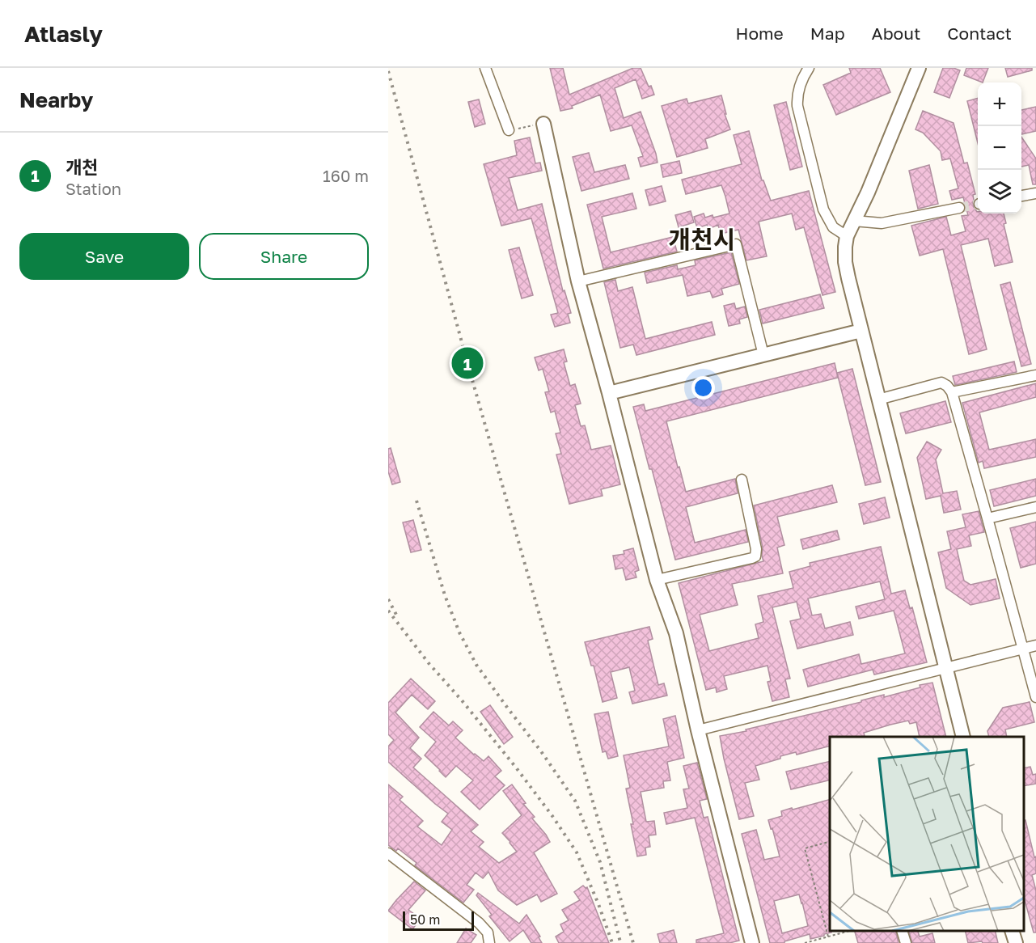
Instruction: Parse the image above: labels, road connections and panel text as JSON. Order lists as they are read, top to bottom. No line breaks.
{"districts":["개천시"],"scale_bar":"50 m","page":{"header":"Atlasly","nav":["Home","Map","About","Contact"],"heading":"Nearby","map_buttons":["+","−"],"list":[{"mark":"1","name":"개천","note":"Station","value":"160 m"}],"buttons":["Save","Share"],"pins":"1","scale":"50 m"}}
